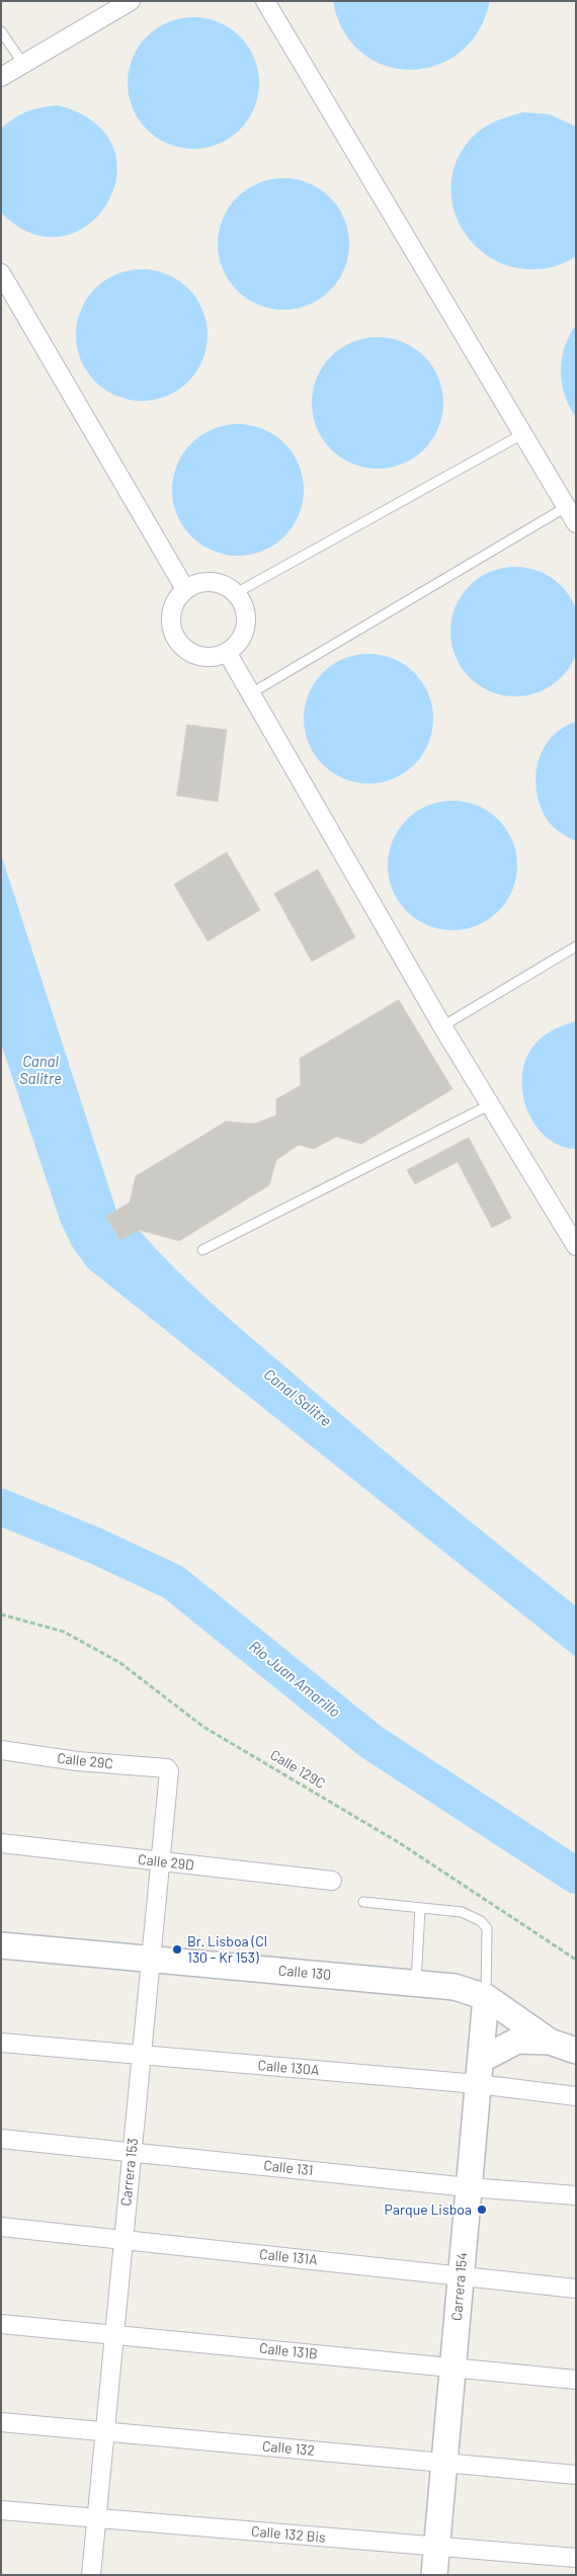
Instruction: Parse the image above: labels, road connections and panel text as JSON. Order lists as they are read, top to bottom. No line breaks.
{"streets":{"main road":["Calle 130","Carrera 154"],"street":["Calle 29C","Calle 29D","Calle 130A","Calle 131","Carrera 153","Calle 131A","Calle 131B","Calle 132","Calle 132 Bis"],"path":["Calle 129C"]},"crossings":[["Calle 29C","Carrera 153"],["Calle 29D","Carrera 153"],["Calle 130","Carrera 153"],["Calle 130","Carrera 154"],["Calle 130A","Carrera 153"],["Calle 130A","Carrera 154"],["Calle 131","Carrera 153"],["Calle 131","Carrera 154"],["Carrera 153","Calle 131A"],["Carrera 153","Calle 131B"],["Carrera 153","Calle 132"],["Carrera 153","Calle 132 Bis"],["Calle 131A","Carrera 154"],["Carrera 154","Calle 131B"],["Carrera 154","Calle 132"],["Carrera 154","Calle 132 Bis"]],"water":["Canal Salitre","Río Juan Amarillo"],"places":["Br. Lisboa (Cl 130 - Kr 153)","Parque Lisboa"]}
